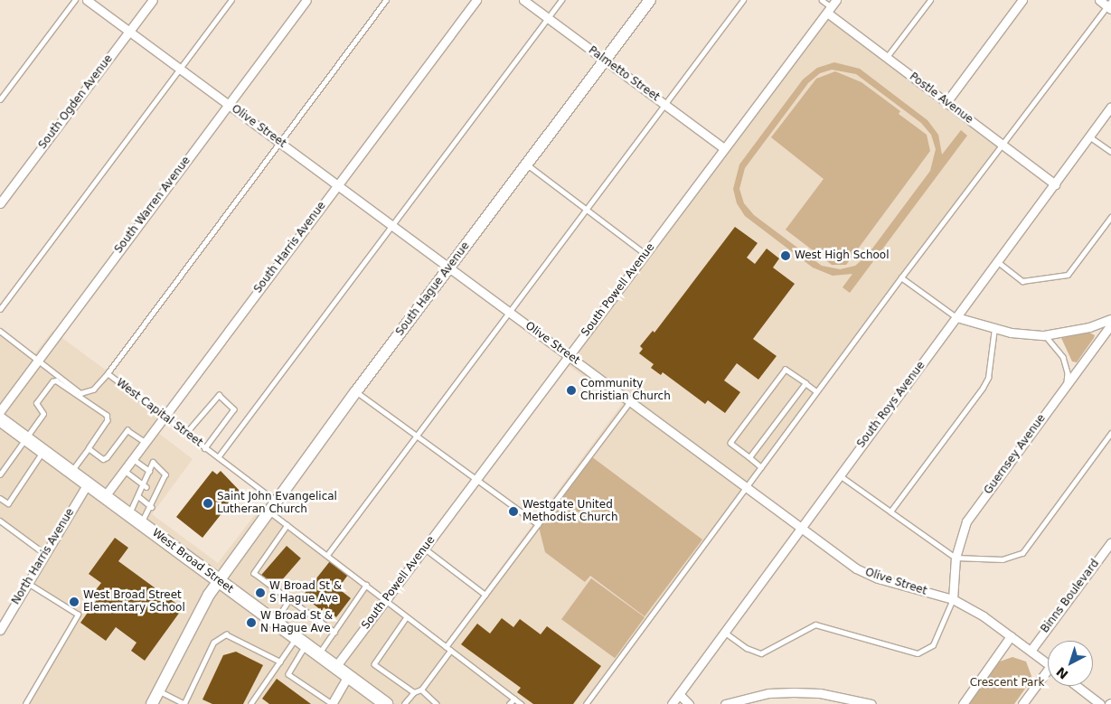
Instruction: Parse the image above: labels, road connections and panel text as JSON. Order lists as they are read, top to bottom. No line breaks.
{"streets":{"main road":["South Hague Avenue","West Broad Street"],"street":["Palmetto Street","Postle Avenue","South Ogden Avenue","Olive Street","South Warren Avenue","South Harris Avenue","South Powell Avenue","South Roys Avenue","Guernsey Avenue","North Harris Avenue","Binns Boulevard"],"lane":["West Capital Street"]},"crossings":[["Palmetto Street","South Hague Avenue"],["Palmetto Street","South Powell Avenue"],["Postle Avenue","South Powell Avenue"],["Postle Avenue","South Roys Avenue"],["South Ogden Avenue","Olive Street"],["Olive Street","South Warren Avenue"],["Olive Street","South Harris Avenue"],["Olive Street","South Hague Avenue"],["Olive Street","South Powell Avenue"],["Olive Street","South Roys Avenue"],["Olive Street","Guernsey Avenue"],["Olive Street","Binns Boulevard"],["South Warren Avenue","West Capital Street"],["South Harris Avenue","West Capital Street"],["South Harris Avenue","West Broad Street"],["South Hague Avenue","West Capital Street"],["South Hague Avenue","West Broad Street"],["South Powell Avenue","West Broad Street"],["North Harris Avenue","West Broad Street"]],"parks":["Crescent Park"],"places":["West High School","Community Christian Church","Saint John Evangelical Lutheran Church","Westgate United Methodist Church","W Broad St & S Hague Ave","West Broad Street Elementary School","W Broad St & N Hague Ave"],"north":"bottom left"}
